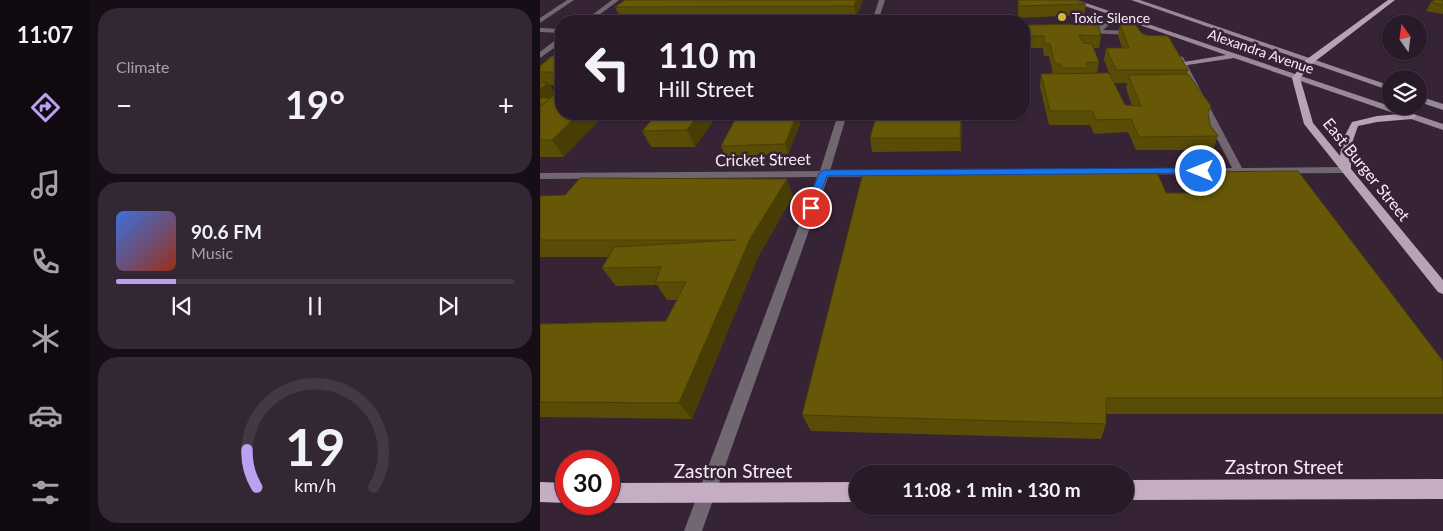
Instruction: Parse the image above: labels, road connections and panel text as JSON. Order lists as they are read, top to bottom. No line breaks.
{"streets":{"highway":["Zastron Street"],"main road":["Alexandra Avenue","East Burger Street"],"street":["Cricket Street"]},"crossings":[["Alexandra Avenue","East Burger Street"],["Cricket Street","East Burger Street"]],"places":["Toxic Silence"],"north":"top","page":{"tabs":"11:07","tile":"Climate","turn":["110 m","Hill Street"],"heat":["−","19°","+"],"song":["90.6 FM","Music"],"limit":"30","trip":"11:08 · 1 min · 130 m","gauge":["19","km/h"]}}
